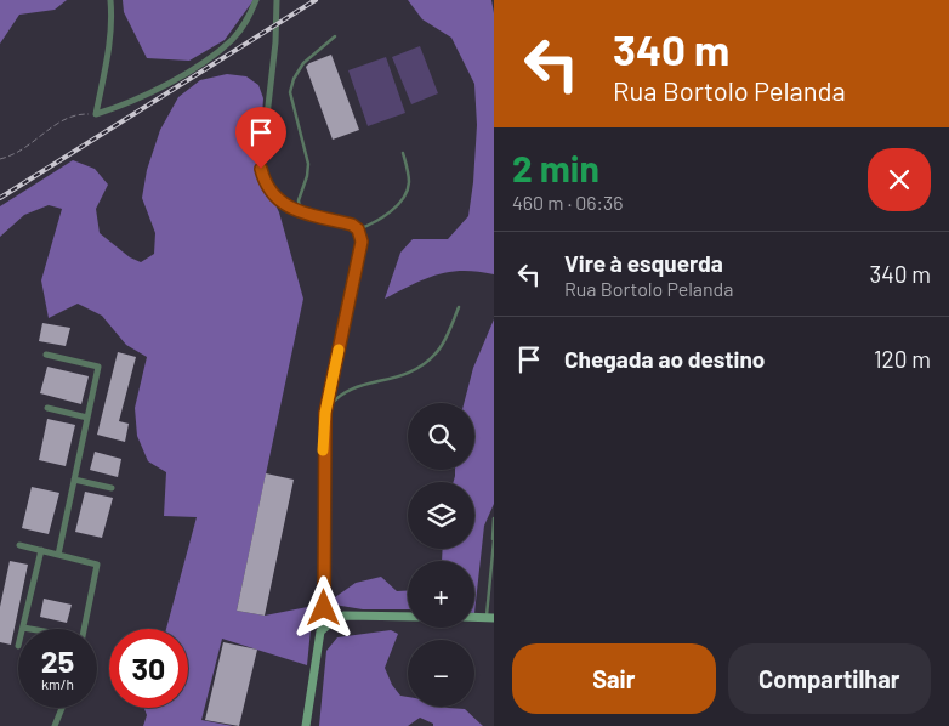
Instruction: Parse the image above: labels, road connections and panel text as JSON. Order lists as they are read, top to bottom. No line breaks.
{"page":{"turn":["340 m","Rua Bortolo Pelanda"],"heading":["2 min","460 m · 06:36"],"list":[{"name":"Vire à esquerda","note":"Rua Bortolo Pelanda","value":"340 m"},{"name":"Chegada ao destino","value":"120 m"}],"map_buttons":["+","−"],"speed":"25 km/h","limit":"30","buttons":["Sair","Compartilhar"]}}
